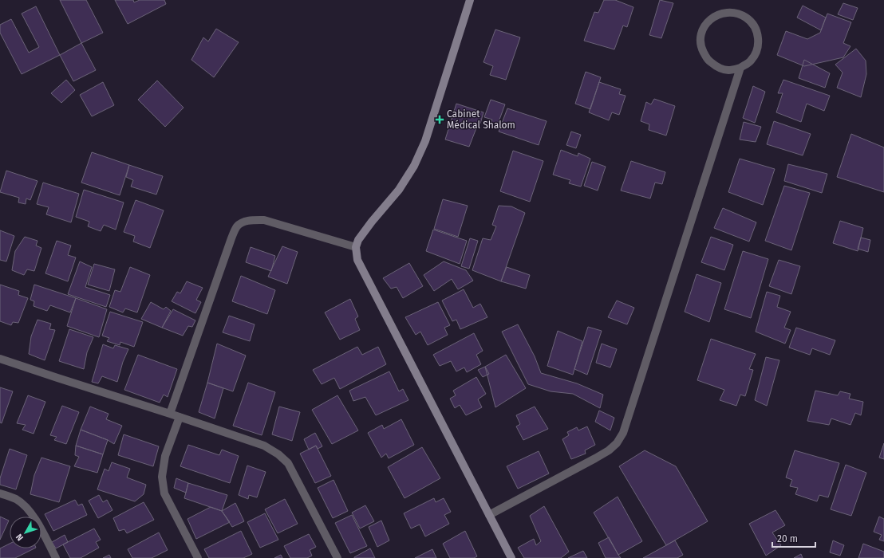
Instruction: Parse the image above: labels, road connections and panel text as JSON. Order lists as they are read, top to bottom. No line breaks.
{"places":{"health":["Cabinet Médical Shalom"]},"scale_bar":"20 m","north":"bottom left"}
